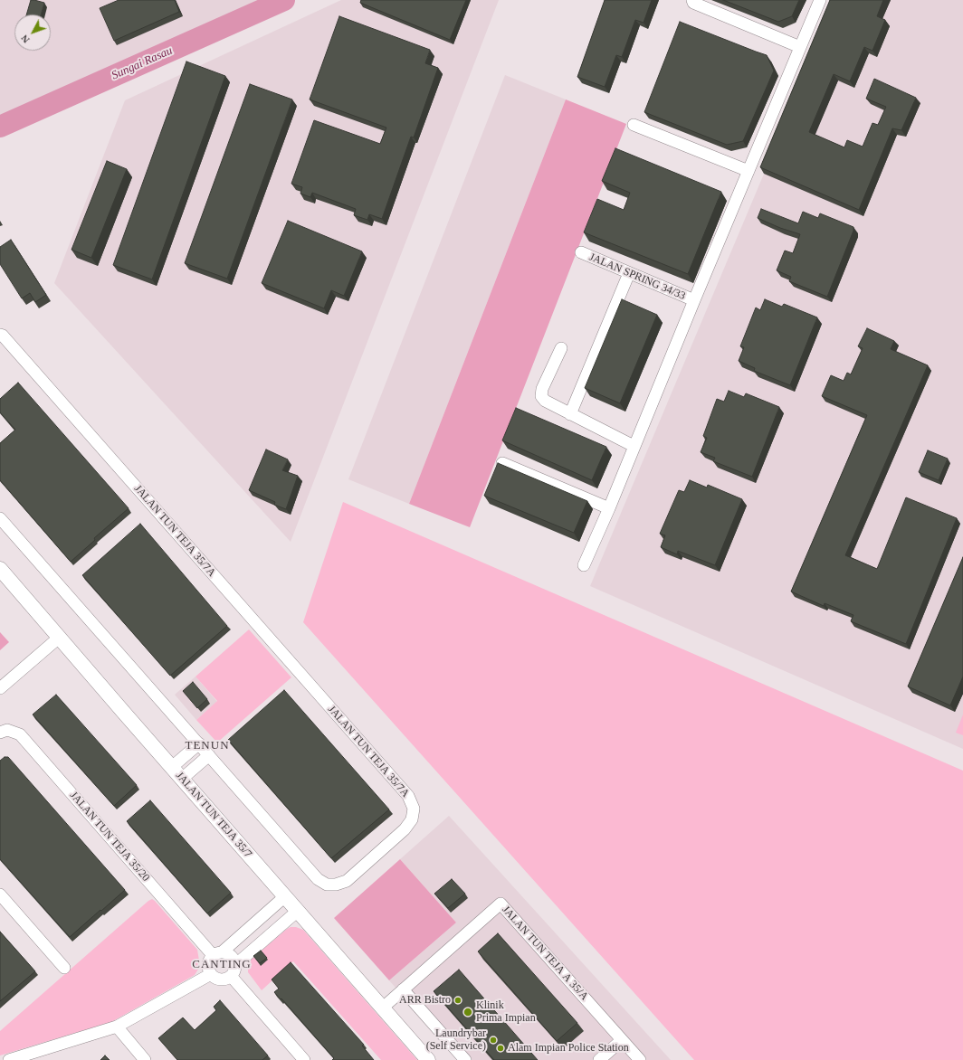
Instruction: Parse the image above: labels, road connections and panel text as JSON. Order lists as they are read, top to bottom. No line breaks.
{"streets":{"street":["JALAN SPRING 34/33","JALAN TUN TEJA 35/7A","JALAN TUN TEJA 35/7","JALAN TUN TEJA 35/20","JALAN TUN TEJA A 35/A"]},"crossings":[["JALAN TUN TEJA 35/7","JALAN TUN TEJA A 35/A"]],"districts":["TENUN","CANTING"],"water":["Sungai Rasau"],"places":["ARR Bistro","Klinik Prima Impian","Laundrybar (Self Service)","Alam Impian Police Station"],"north":"bottom left"}
